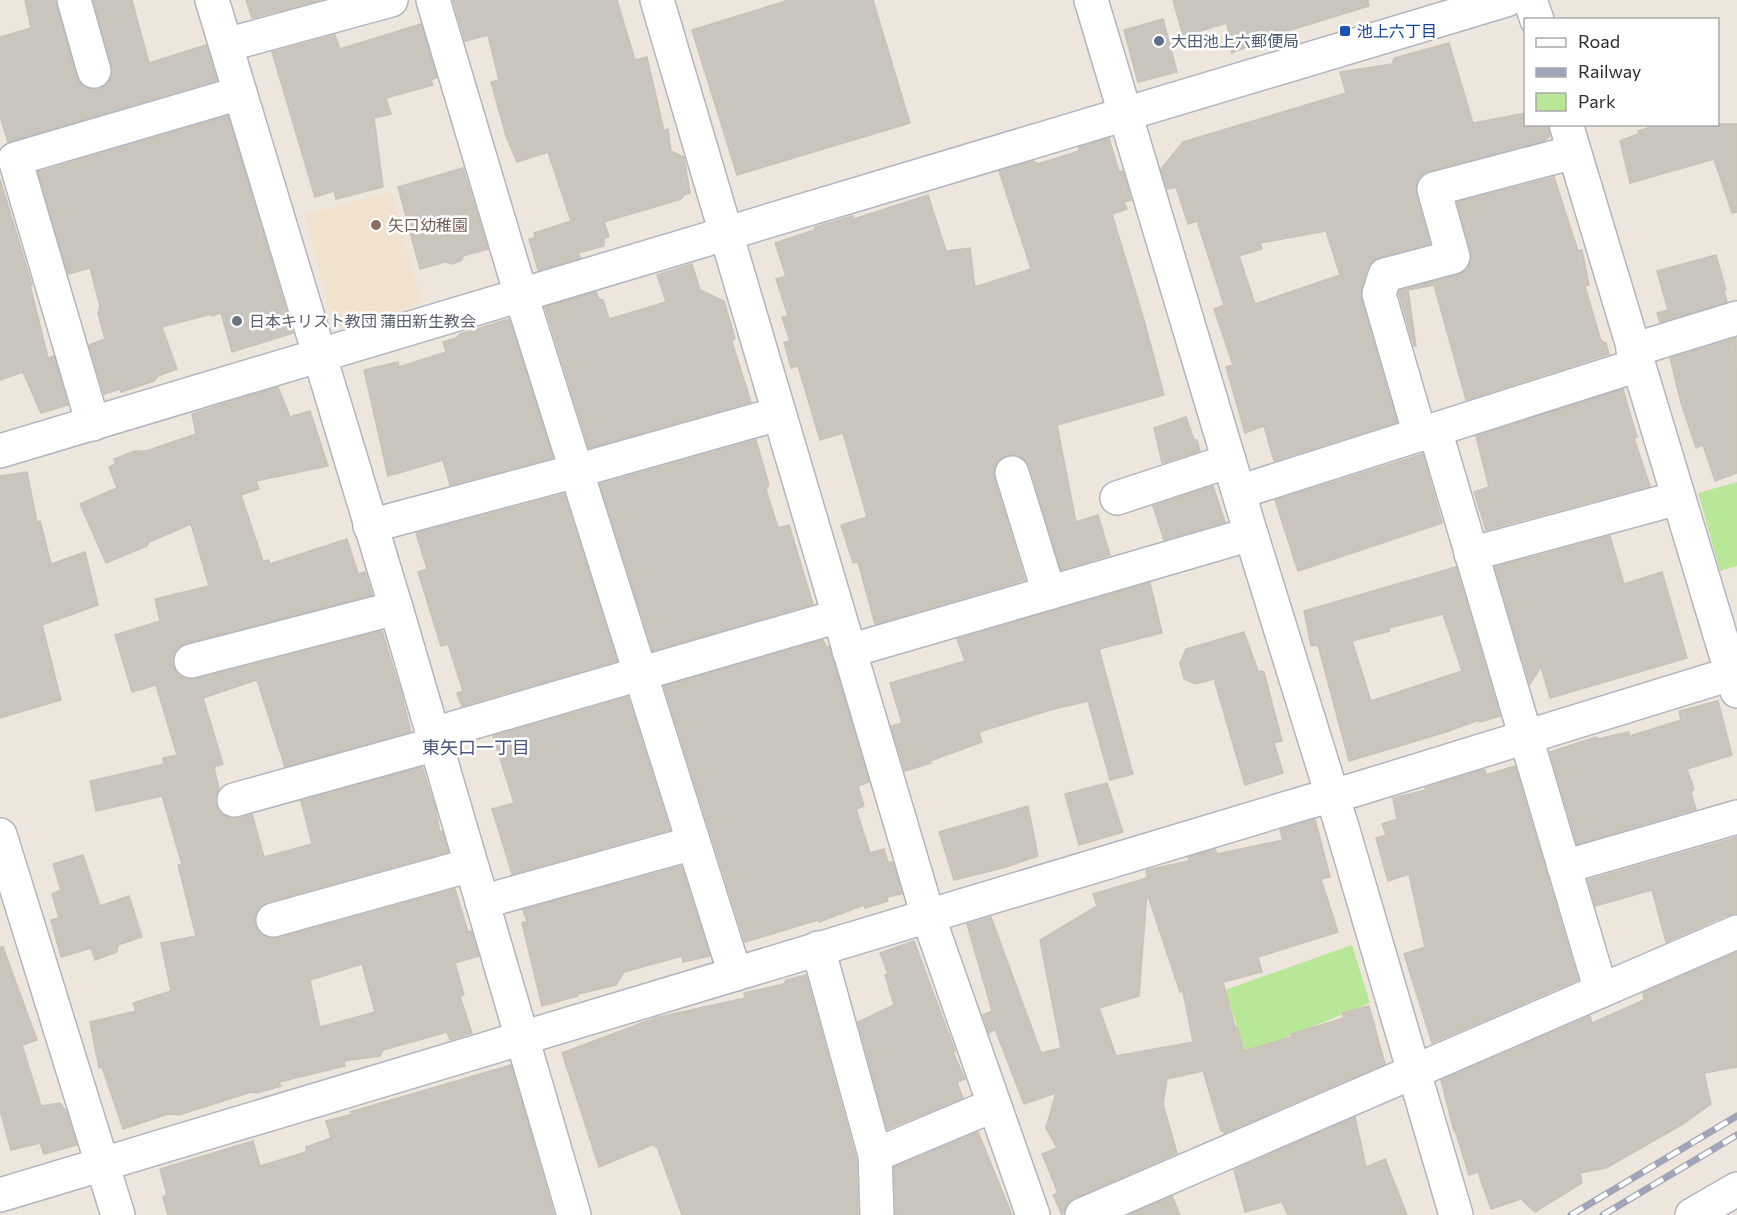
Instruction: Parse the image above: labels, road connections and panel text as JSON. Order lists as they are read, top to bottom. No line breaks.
{"districts":["東矢口一丁目"],"places":{"transit":["池上六丁目"],"other":["大田池上六郵便局","矢口幼稚園","日本キリスト教団 蒲田新生教会"]},"legend":["Road","Railway","Park"]}
